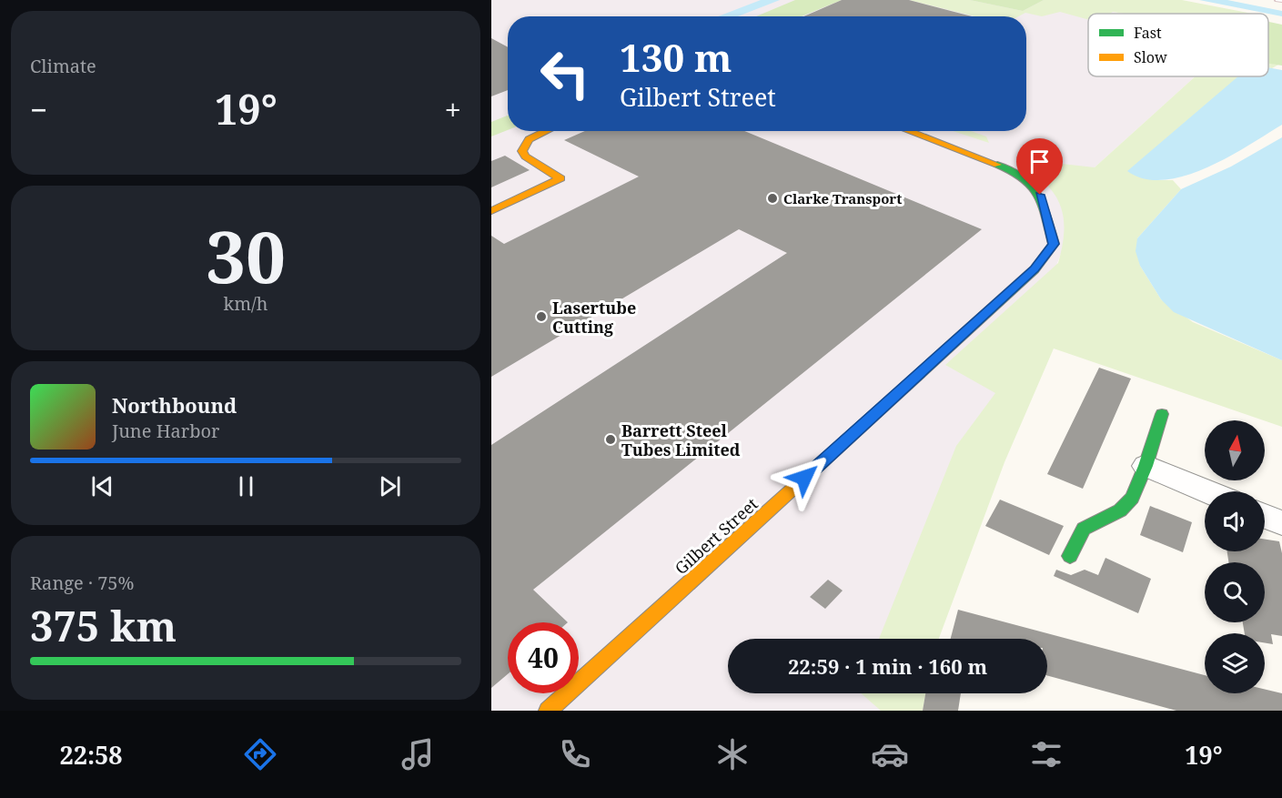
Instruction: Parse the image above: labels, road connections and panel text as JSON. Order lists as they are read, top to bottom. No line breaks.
{"streets":{"street":["Gilbert Street"]},"places":["Clarke Transport","Lasertube Cutting","Barrett Steel Tubes Limited"],"legend":["Fast","Slow"],"north":"top","page":{"tile":["Climate",["30","km/h"],["Range · 75%","375 km"]],"turn":["130 m","Gilbert Street"],"heat":["−","19°","+"],"song":["Northbound","June Harbor"],"limit":"40","trip":"22:59 · 1 min · 160 m","tabs":["22:58","19°"]}}
